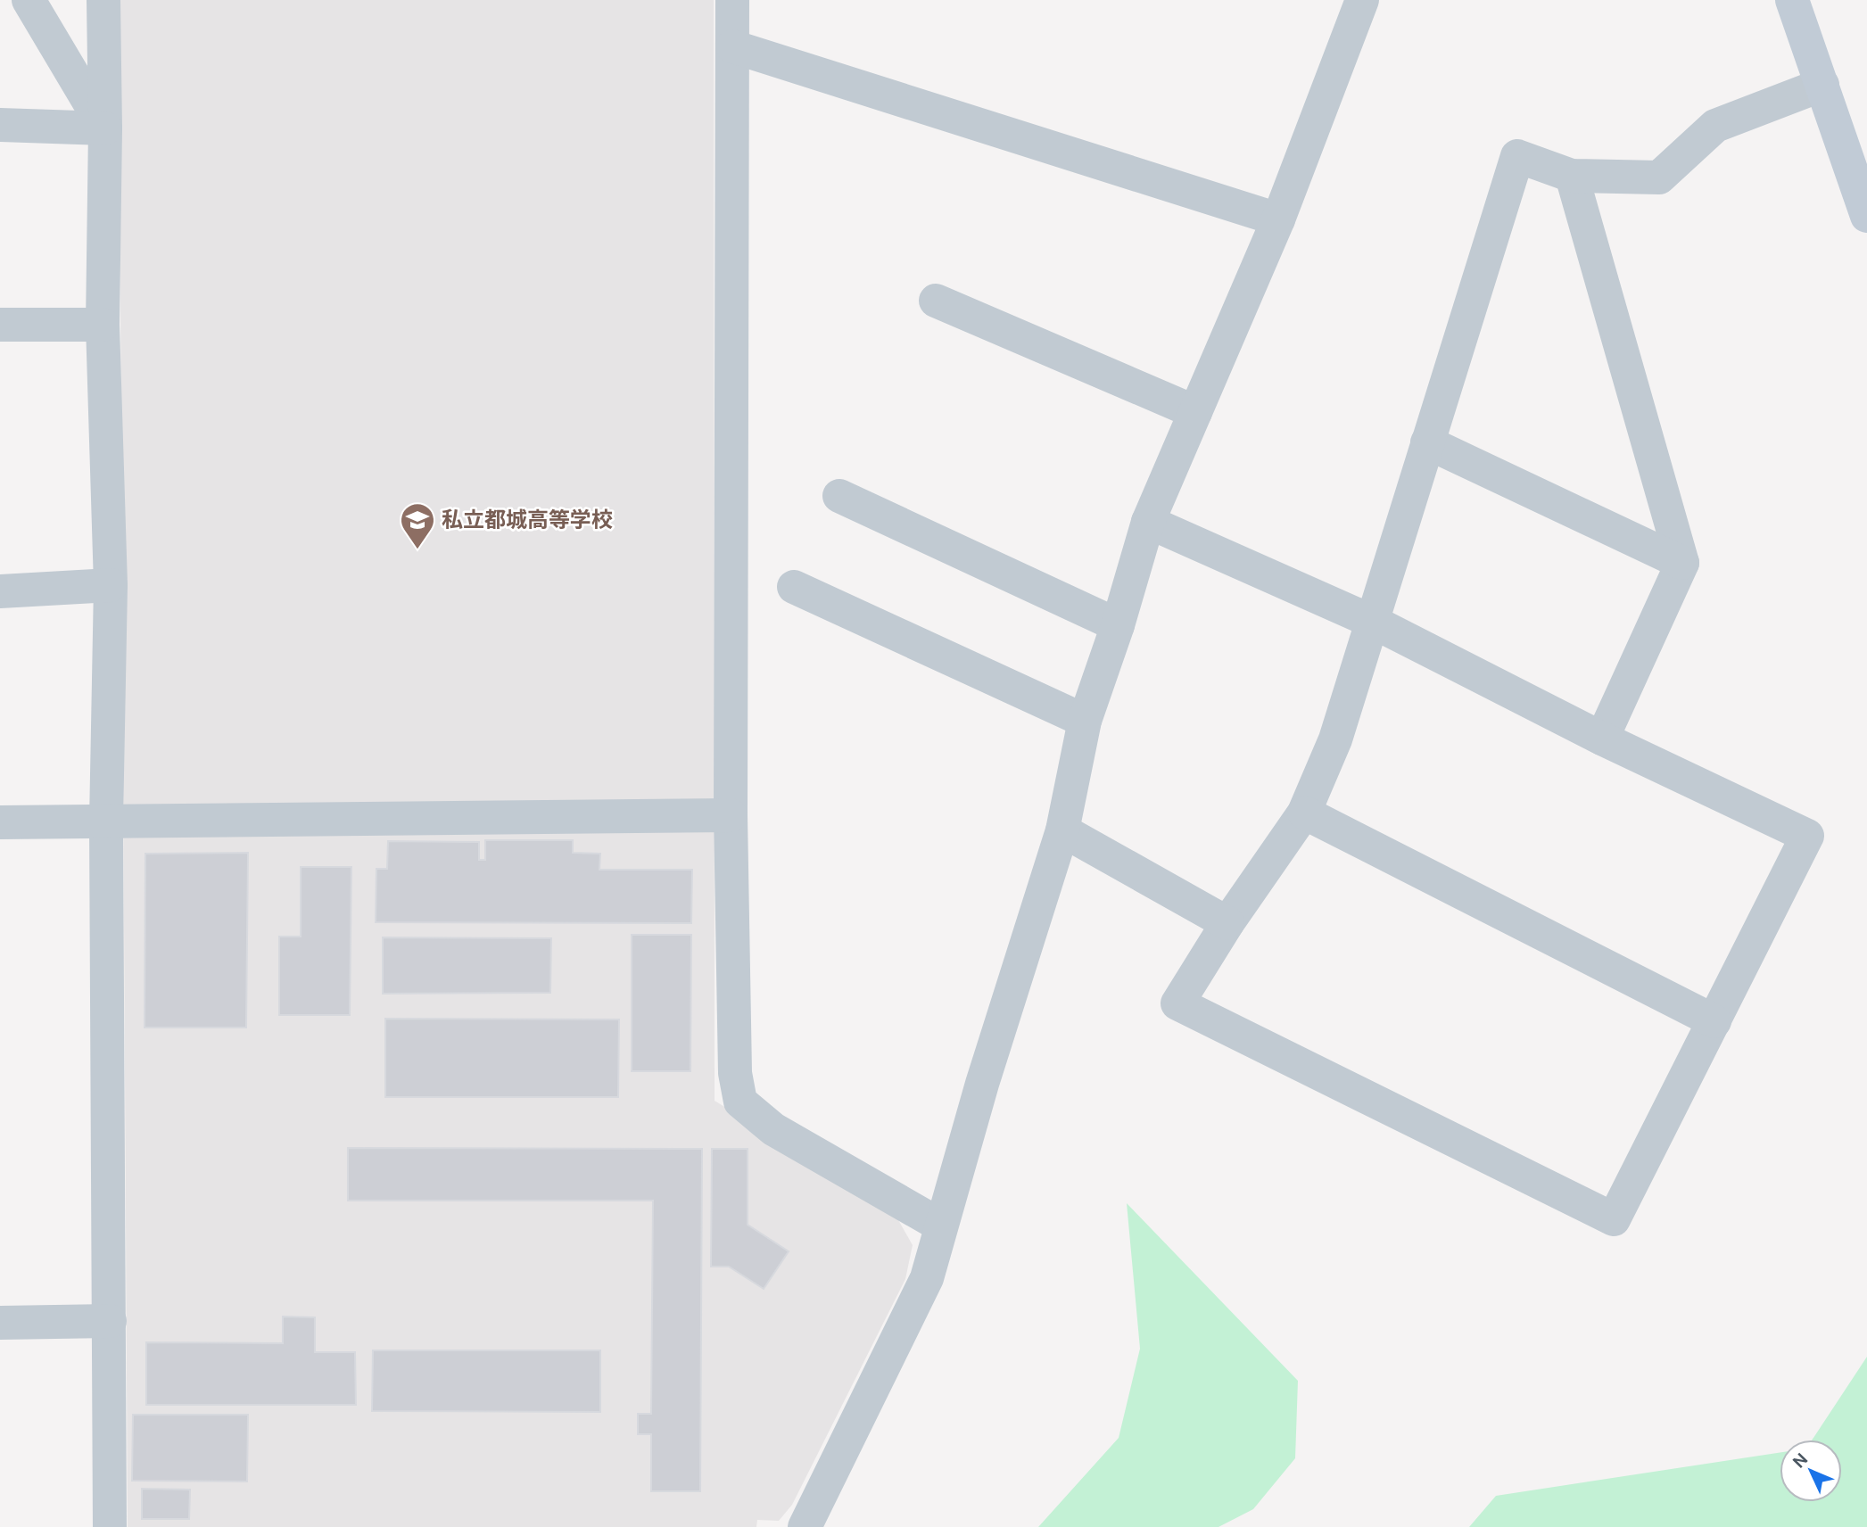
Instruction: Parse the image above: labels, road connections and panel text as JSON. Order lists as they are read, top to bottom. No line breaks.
{"places":{"school or university":["私立都城高等学校"]},"north":"top left"}
